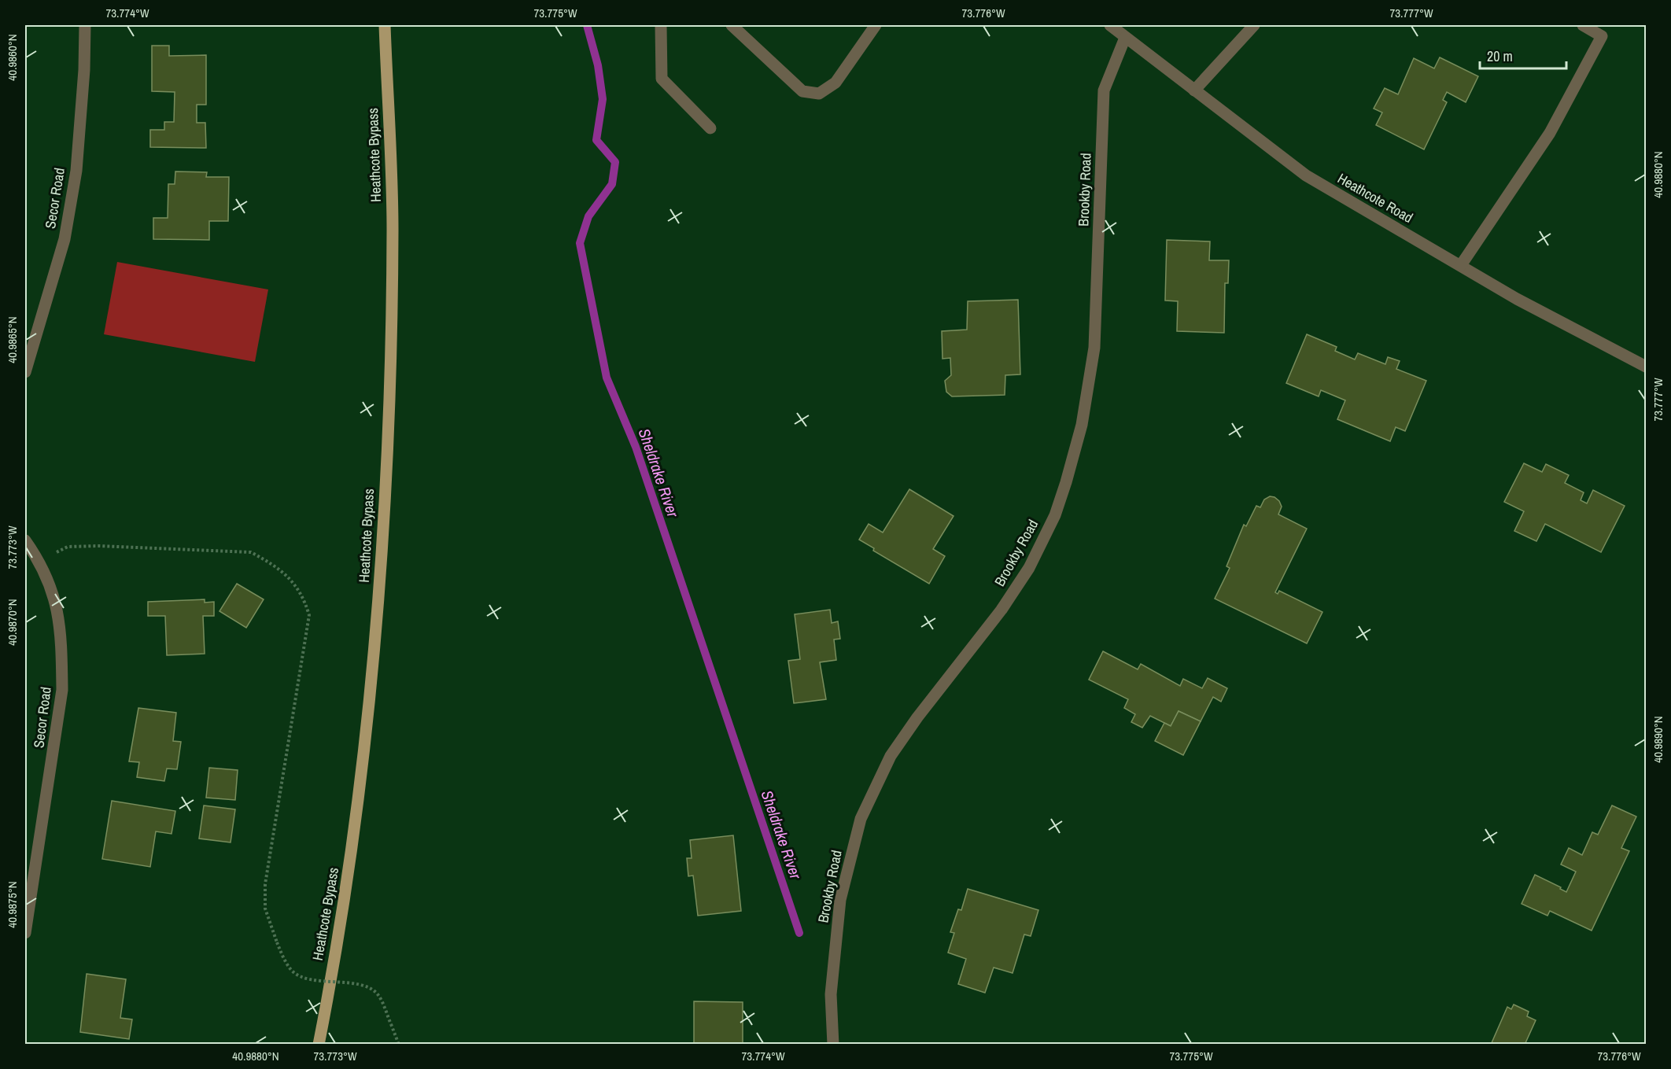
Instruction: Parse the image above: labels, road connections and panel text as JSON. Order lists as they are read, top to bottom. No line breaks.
{"streets":{"main road":["Heathcote Bypass"],"street":["Brookby Road","Secor Road","Heathcote Road"]},"crossings":[["Brookby Road","Heathcote Road"]],"water":["Sheldrake River"],"scale_bar":"20 m","coordinates":["73.774°W","73.775°W","73.776°W","73.777°W","40.9860°N","40.9880°N","40.9865°N","73.773°W","40.9870°N","40.9890°N","40.9875°N"]}
